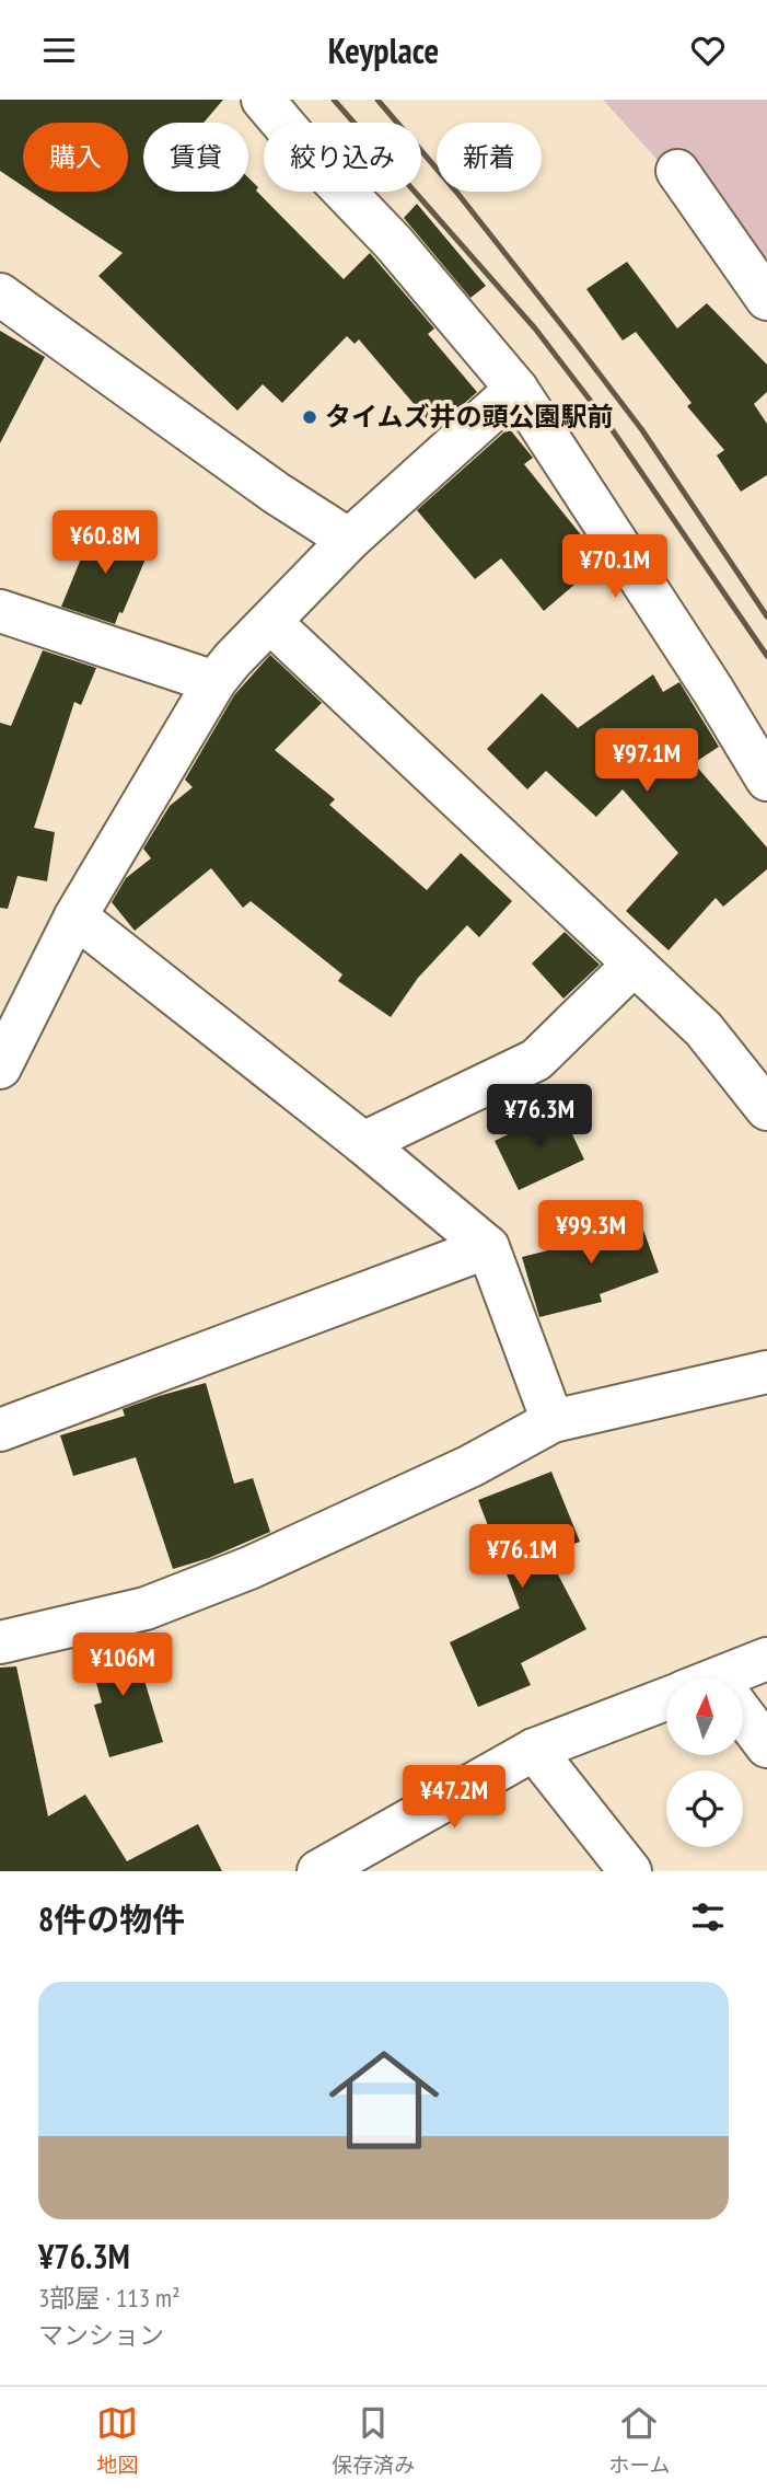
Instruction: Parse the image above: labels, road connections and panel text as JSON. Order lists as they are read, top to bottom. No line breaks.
{"places":["タイムズ井の頭公園駅前"],"north":"top","page":{"header":"Keyplace","chip":["購入","賃貸","絞り込み","新着"],"price":["¥60.8M","¥70.1M","¥97.1M","¥76.3M","¥99.3M","¥76.1M","¥106M","¥47.2M"],"heading":"8件の物件","list":[{"name":"¥76.3M","note":"3部屋 · 113 m² · マンション"}],"tabs":["地図","保存済み","ホーム"]}}
